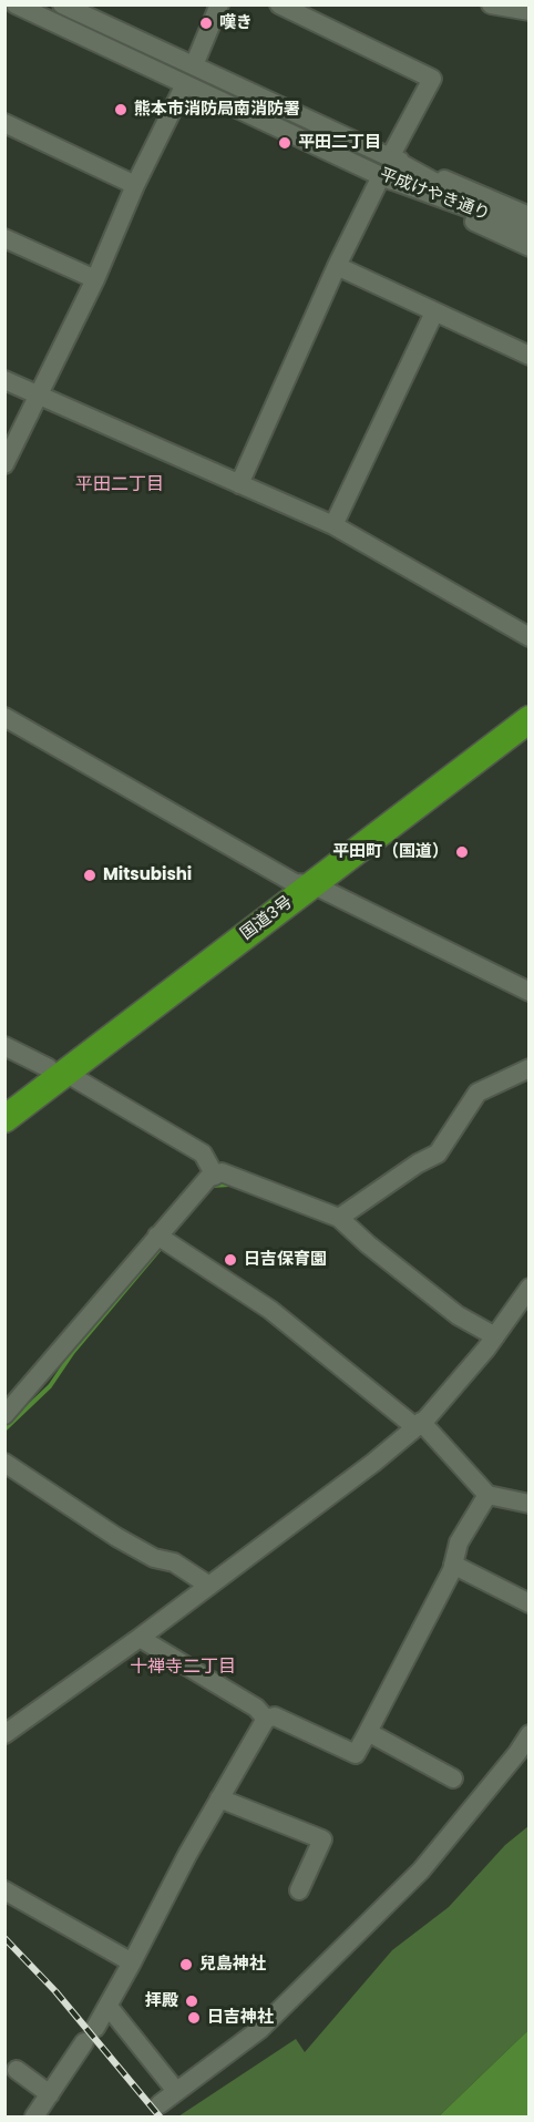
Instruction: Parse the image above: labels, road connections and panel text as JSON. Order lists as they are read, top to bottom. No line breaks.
{"streets":{"highway":["国道3号"],"street":["平成けやき通り"]},"districts":["平田二丁目","十禅寺二丁目"],"places":["嘆き","熊本市消防局南消防署","平田二丁目","平田町（国道）","Mitsubishi","日吉保育園","兒島神社","拝殿","日吉神社"]}
